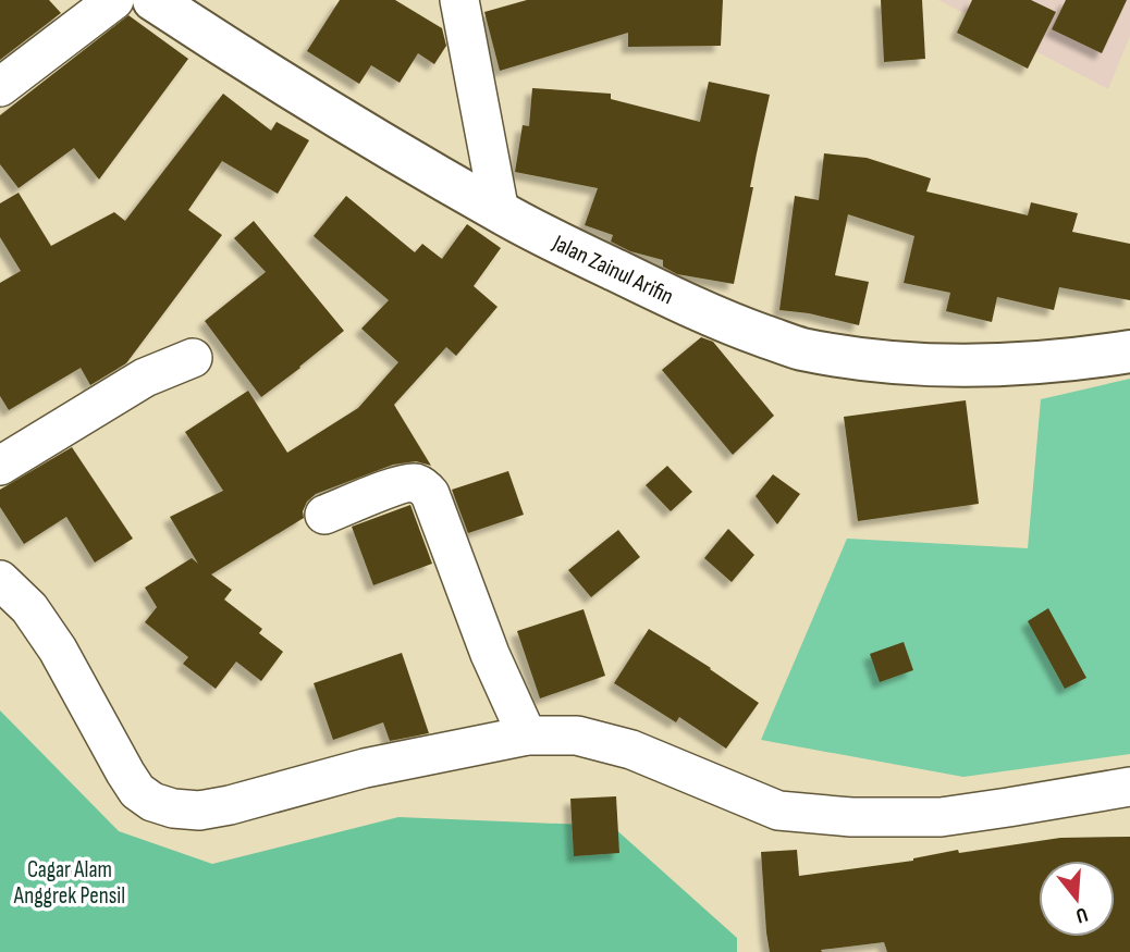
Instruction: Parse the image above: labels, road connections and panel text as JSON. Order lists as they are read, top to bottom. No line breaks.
{"streets":{"street":["Jalan Zainul Arifin"]},"parks":["Cagar Alam Anggrek Pensil"],"north":"bottom"}
